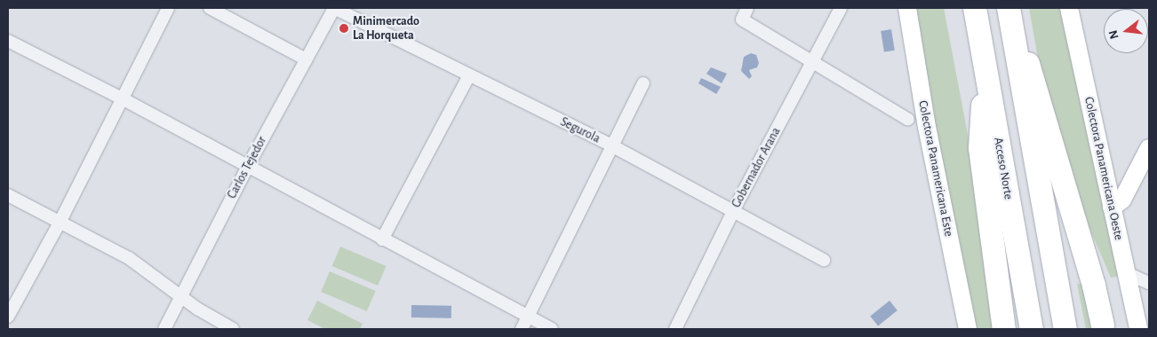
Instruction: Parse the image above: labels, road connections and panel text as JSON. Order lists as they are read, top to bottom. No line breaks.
{"streets":{"highway":["Acceso Norte"],"street":["Segurola","Carlos Tejedor","Gobernador Arana","Colectora Panamericana Este","Colectora Panamericana Oeste"]},"crossings":[["Segurola","Carlos Tejedor"],["Segurola","Gobernador Arana"]],"places":["Minimercado La Horqueta"],"north":"left"}
